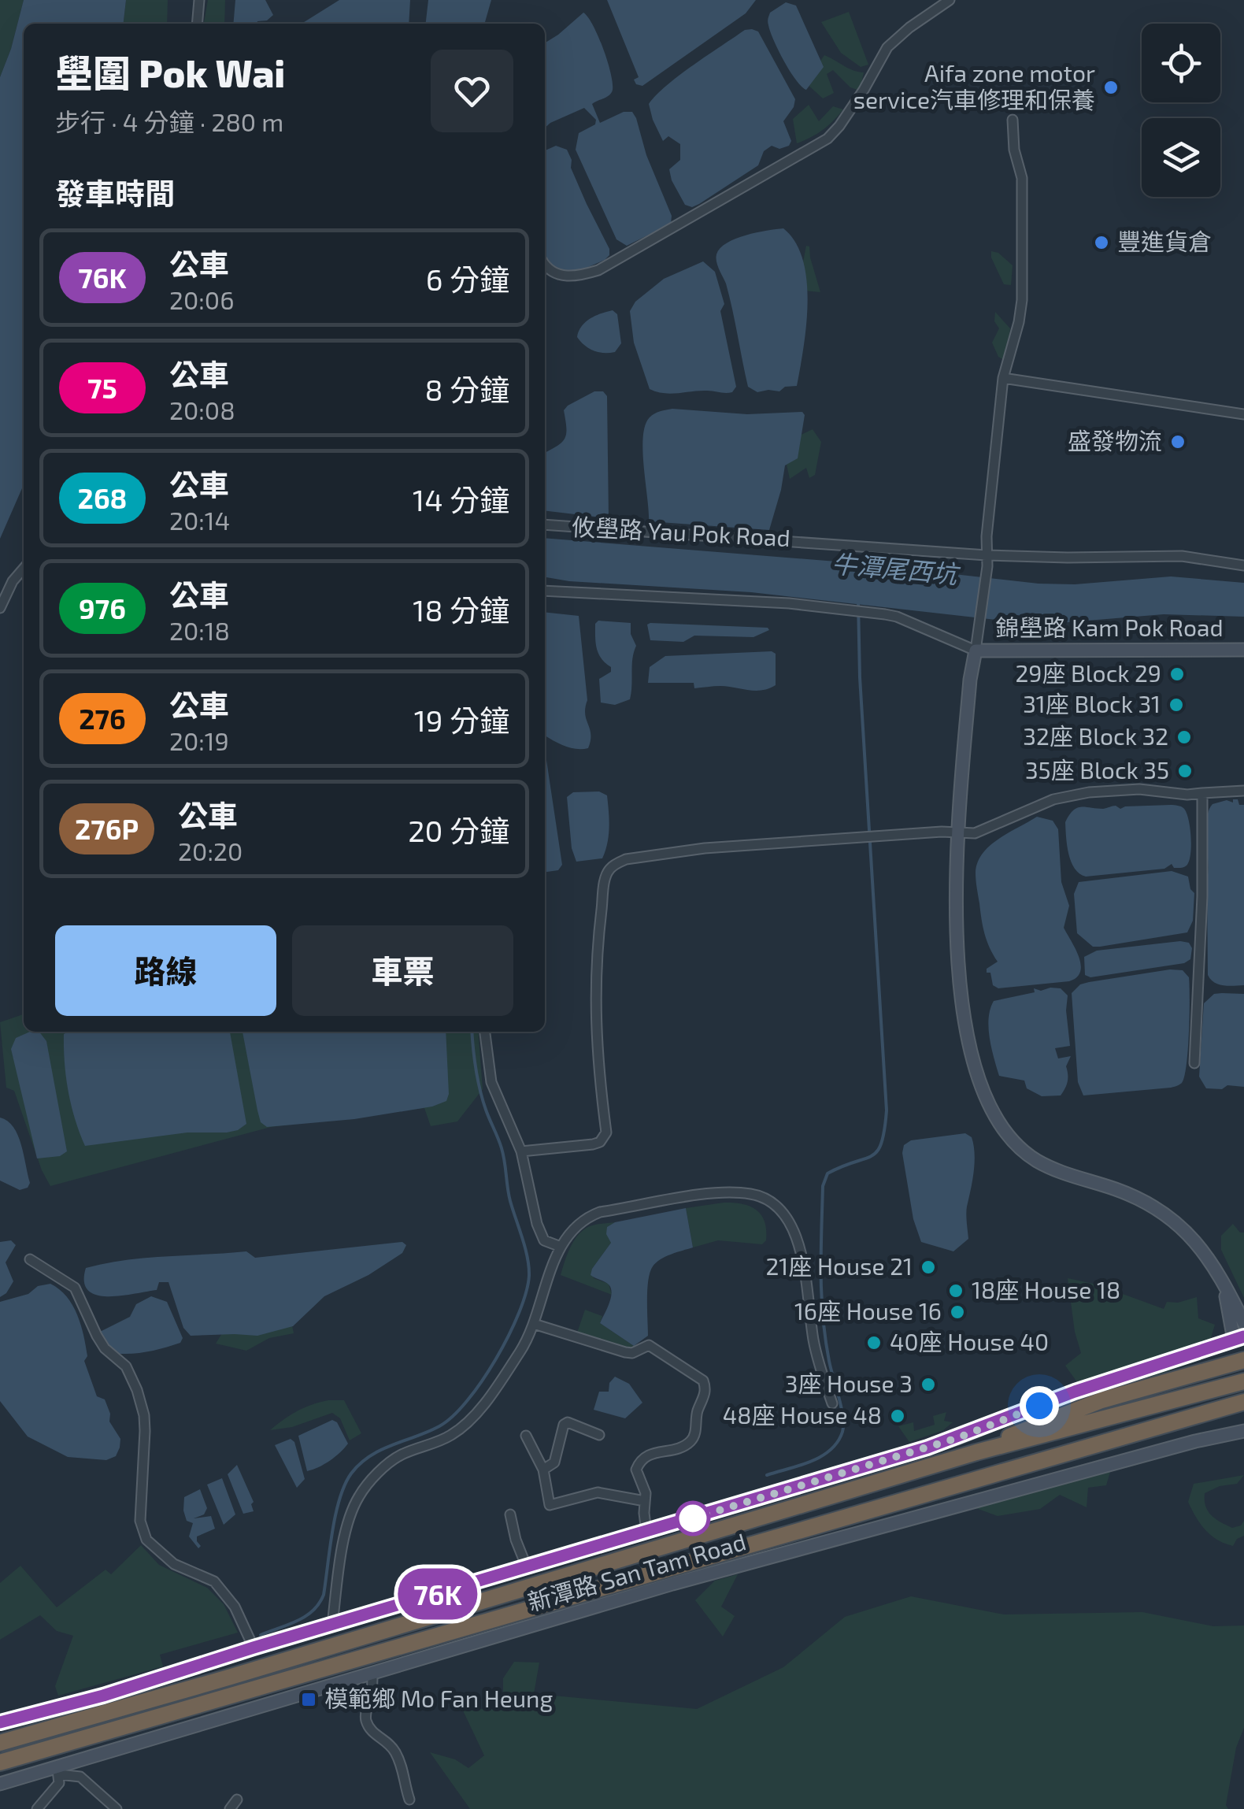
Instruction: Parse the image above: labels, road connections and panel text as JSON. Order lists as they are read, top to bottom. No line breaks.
{"streets":{"street":["攸壆路 Yau Pok Road","錦壆路 Kam Pok Road","新潭路 San Tam Road"]},"water":["牛潭尾西坑"],"places":{"other":["Aifa zone motor service汽車修理和保養","豐進貨倉","盛發物流","29座 Block 29","31座 Block 31","32座 Block 32","35座 Block 35","21座 House 21","18座 House 18","16座 House 16","40座 House 40","3座 House 3","48座 House 48"],"transit":["模範鄉 Mo Fan Heung"]},"lines":["bus line 76K"],"page":{"on_map":"76K","heading":[["壆圍 Pok Wai","步行 · 4 分鐘 · 280 m"],"發車時間"],"list":[{"mark":"76K","name":"公車","note":"20:06","value":"6 分鐘"},{"mark":"75","name":"公車","note":"20:08","value":"8 分鐘"},{"mark":"268","name":"公車","note":"20:14","value":"14 分鐘"},{"mark":"976","name":"公車","note":"20:18","value":"18 分鐘"},{"mark":"276","name":"公車","note":"20:19","value":"19 分鐘"},{"mark":"276P","name":"公車","note":"20:20","value":"20 分鐘"}],"buttons":["路線","車票"]}}
